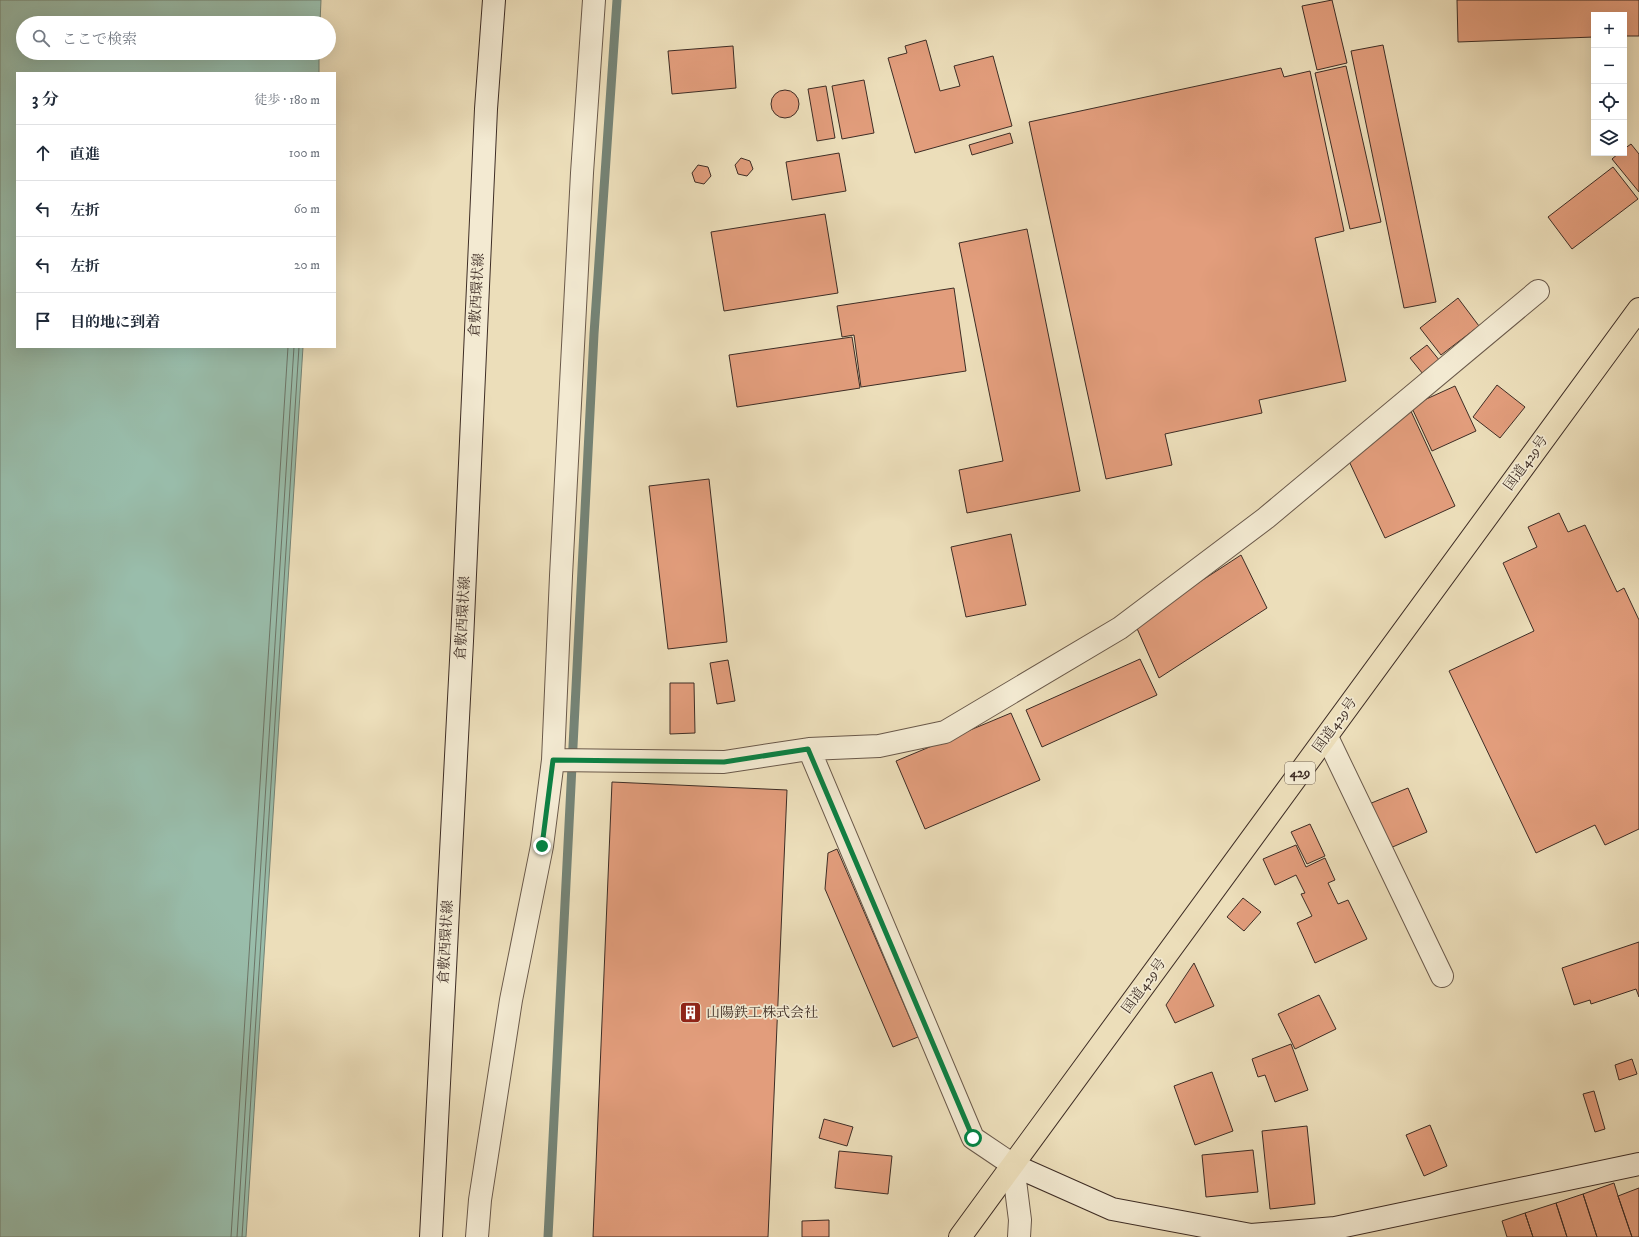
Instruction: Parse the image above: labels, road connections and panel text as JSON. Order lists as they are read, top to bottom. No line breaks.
{"streets":{"highway":["国道429号","429"],"street":["倉敷西環状線"]},"places":{"building":["山陽鉄工株式会社"]},"page":{"map_buttons":["+","−"],"search":"ここで検索","heading":["3 分","徒歩 · 180 m"],"list":[["直進","100 m"],["左折","60 m"],["左折","20 m"],"目的地に到着"]}}
